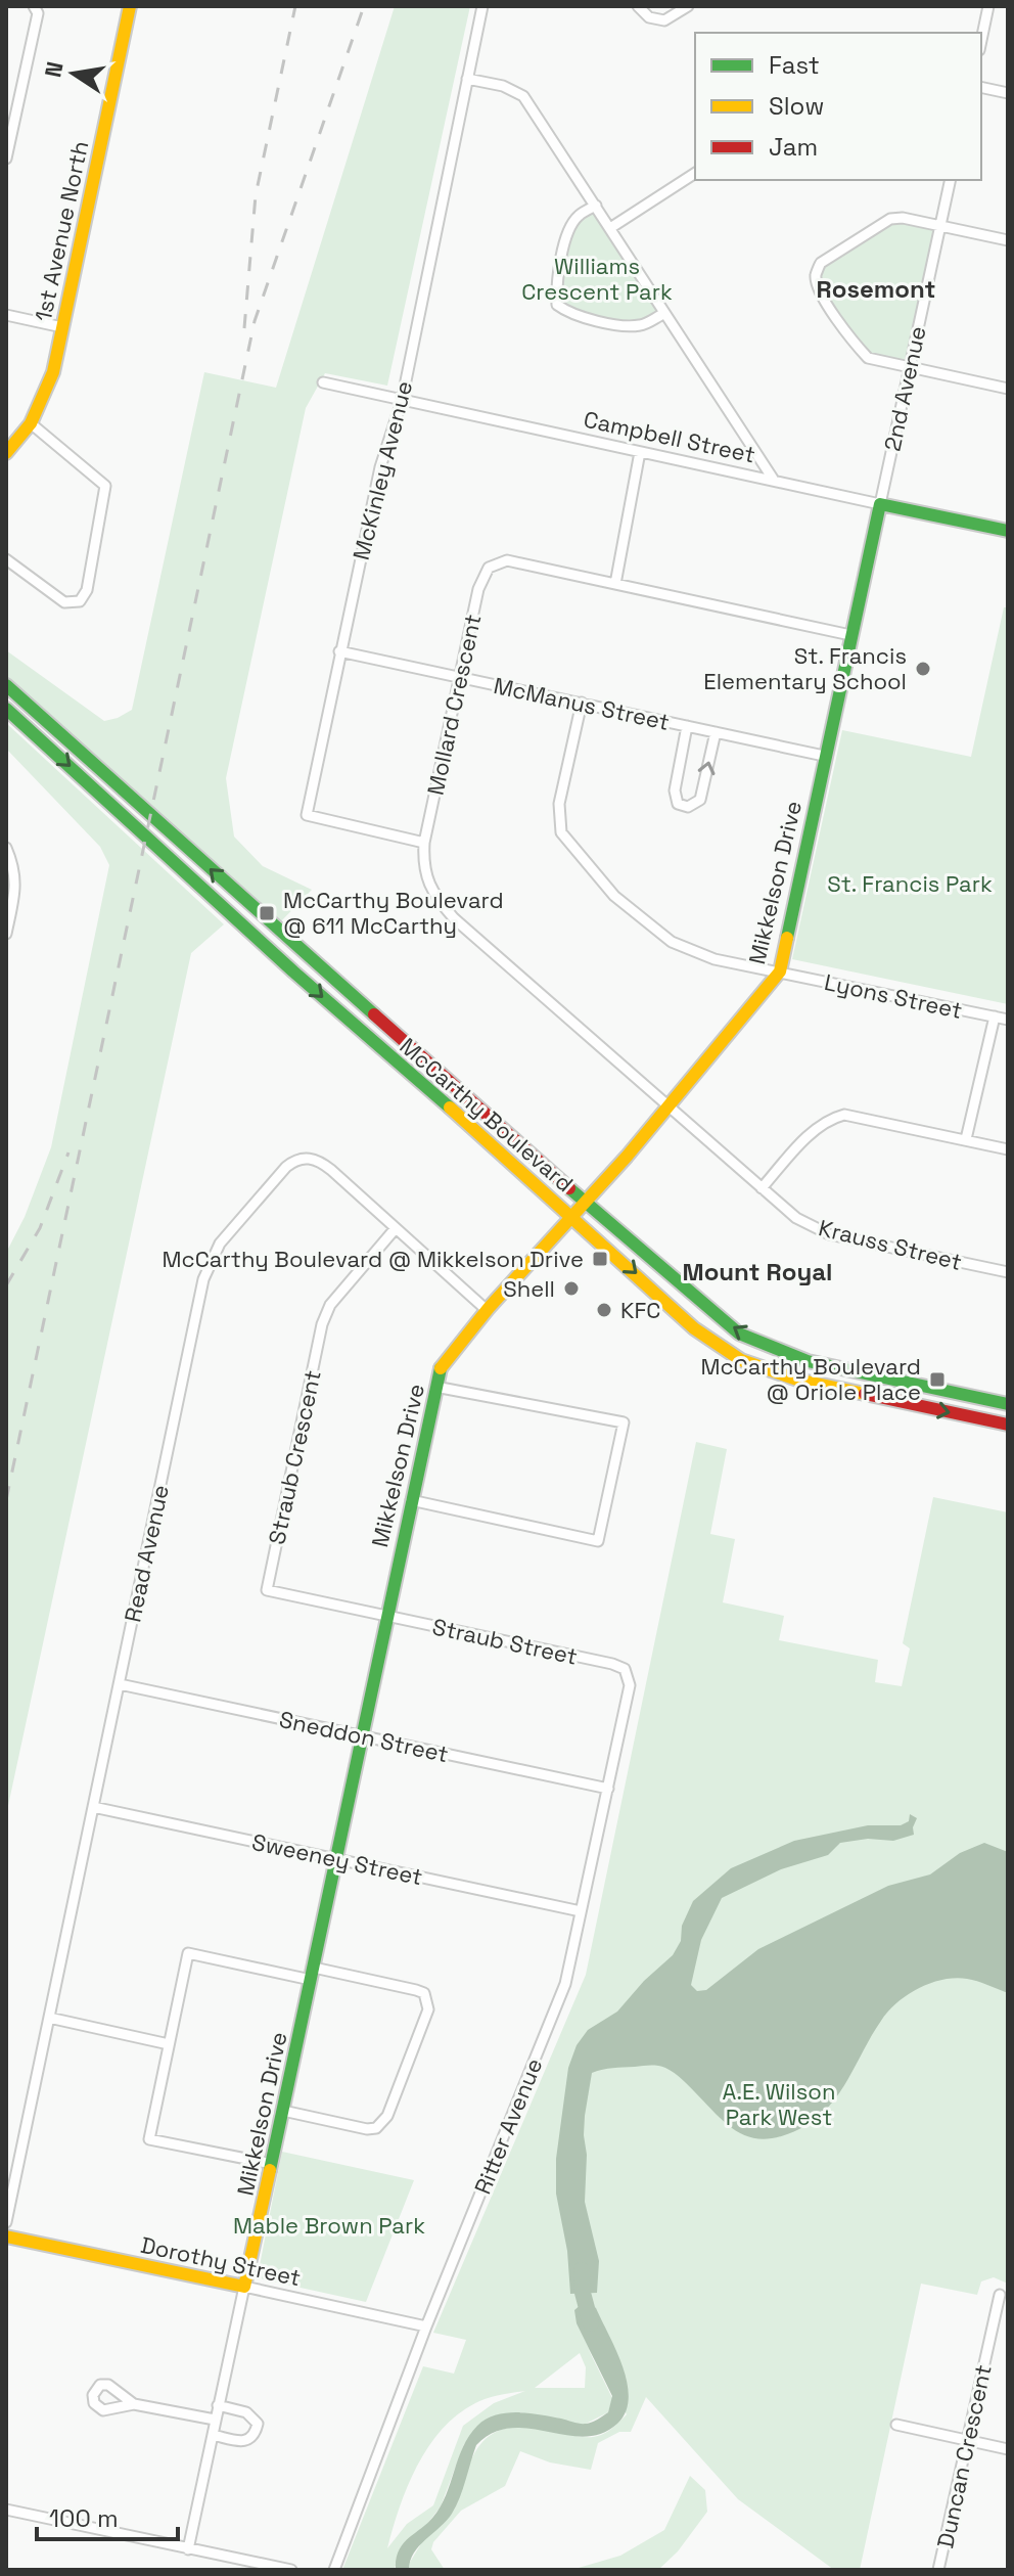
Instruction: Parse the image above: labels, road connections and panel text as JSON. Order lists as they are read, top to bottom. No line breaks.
{"streets":{"main road":["1st Avenue North","Campbell Street","Mikkelson Drive","McCarthy Boulevard","Dorothy Street"],"street":["2nd Avenue","McKinley Avenue","McManus Street","Mollard Crescent","Lyons Street","Krauss Street","Straub Crescent","Read Avenue","Straub Street","Sneddon Street","Sweeney Street","Ritter Avenue","Duncan Crescent"]},"crossings":[["2nd Avenue","Campbell Street"],["2nd Avenue","Mikkelson Drive"],["Campbell Street","McKinley Avenue"],["Campbell Street","Mikkelson Drive"],["McKinley Avenue","McManus Street"],["McKinley Avenue","Mollard Crescent"],["McManus Street","Mollard Crescent"],["McManus Street","Mikkelson Drive"],["McManus Street","Lyons Street"],["Mollard Crescent","Mikkelson Drive"],["Mollard Crescent","Krauss Street"],["Mikkelson Drive","Lyons Street"],["Mikkelson Drive","McCarthy Boulevard"],["Mikkelson Drive","Krauss Street"],["Mikkelson Drive","Straub Crescent"],["Mikkelson Drive","Read Avenue"],["Mikkelson Drive","Straub Street"],["Mikkelson Drive","Sneddon Street"],["Mikkelson Drive","Sweeney Street"],["Mikkelson Drive","Dorothy Street"],["Straub Crescent","Read Avenue"],["Straub Crescent","Straub Street"],["Read Avenue","Sneddon Street"],["Read Avenue","Sweeney Street"],["Straub Street","Ritter Avenue"],["Sneddon Street","Ritter Avenue"],["Sweeney Street","Ritter Avenue"],["Ritter Avenue","Dorothy Street"]],"districts":["Rosemont","Mount Royal"],"parks":["Williams Crescent Park","St. Francis Park","A.E. Wilson Park West","Mable Brown Park"],"places":{"other":["St. Francis Elementary School","Shell","KFC"],"transit":["McCarthy Boulevard @ 611 McCarthy","McCarthy Boulevard @ Mikkelson Drive","McCarthy Boulevard @ Oriole Place"]},"legend":["Fast","Slow","Jam"],"scale_bar":"100 m","north":"left"}
